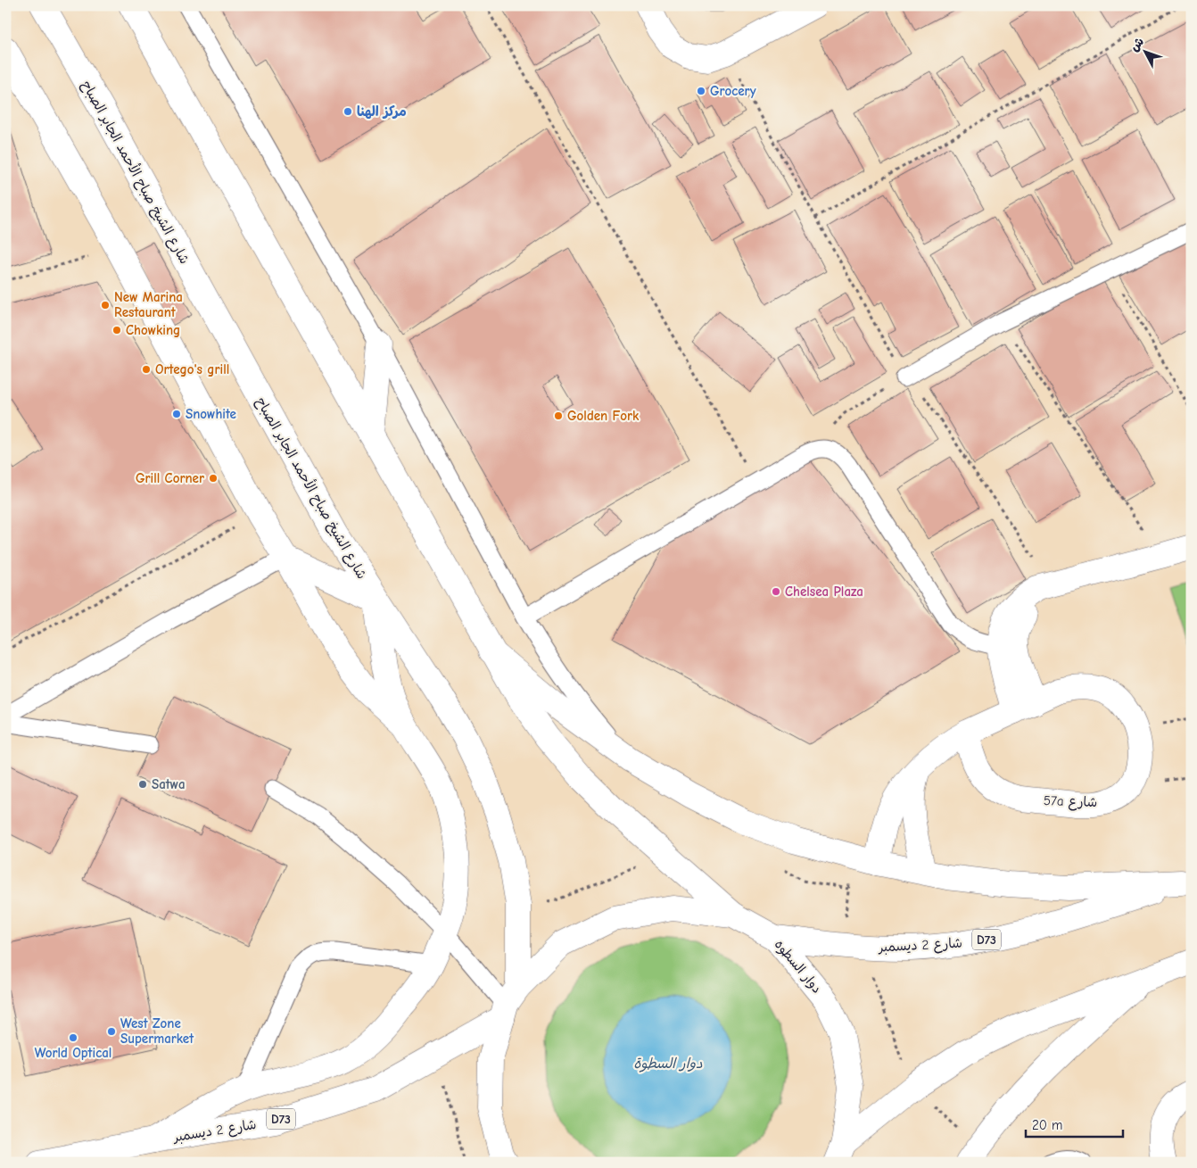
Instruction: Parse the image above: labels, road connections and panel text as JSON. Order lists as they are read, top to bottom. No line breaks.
{"streets":{"main road":["شارع الشيخ صباح الأحمد الجابر الصباح","57a شارع","D73","شارع 2 ديسمبر","دوار السطوه"]},"crossings":[["شارع الشيخ صباح الأحمد الجابر الصباح","شارع 2 ديسمبر"],["شارع الشيخ صباح الأحمد الجابر الصباح","دوار السطوه"],["شارع 2 ديسمبر","دوار السطوه"]],"water":["دوار السطوة"],"places":["Grocery","مركز الهنا","New Marina Restaurant","Chowking","Ortego's grill","Snowhite","Golden Fork","Grill Corner","Chelsea Plaza","Satwa","West Zone Supermarket","World Optical"],"scale_bar":"20 m","north":"top left"}
